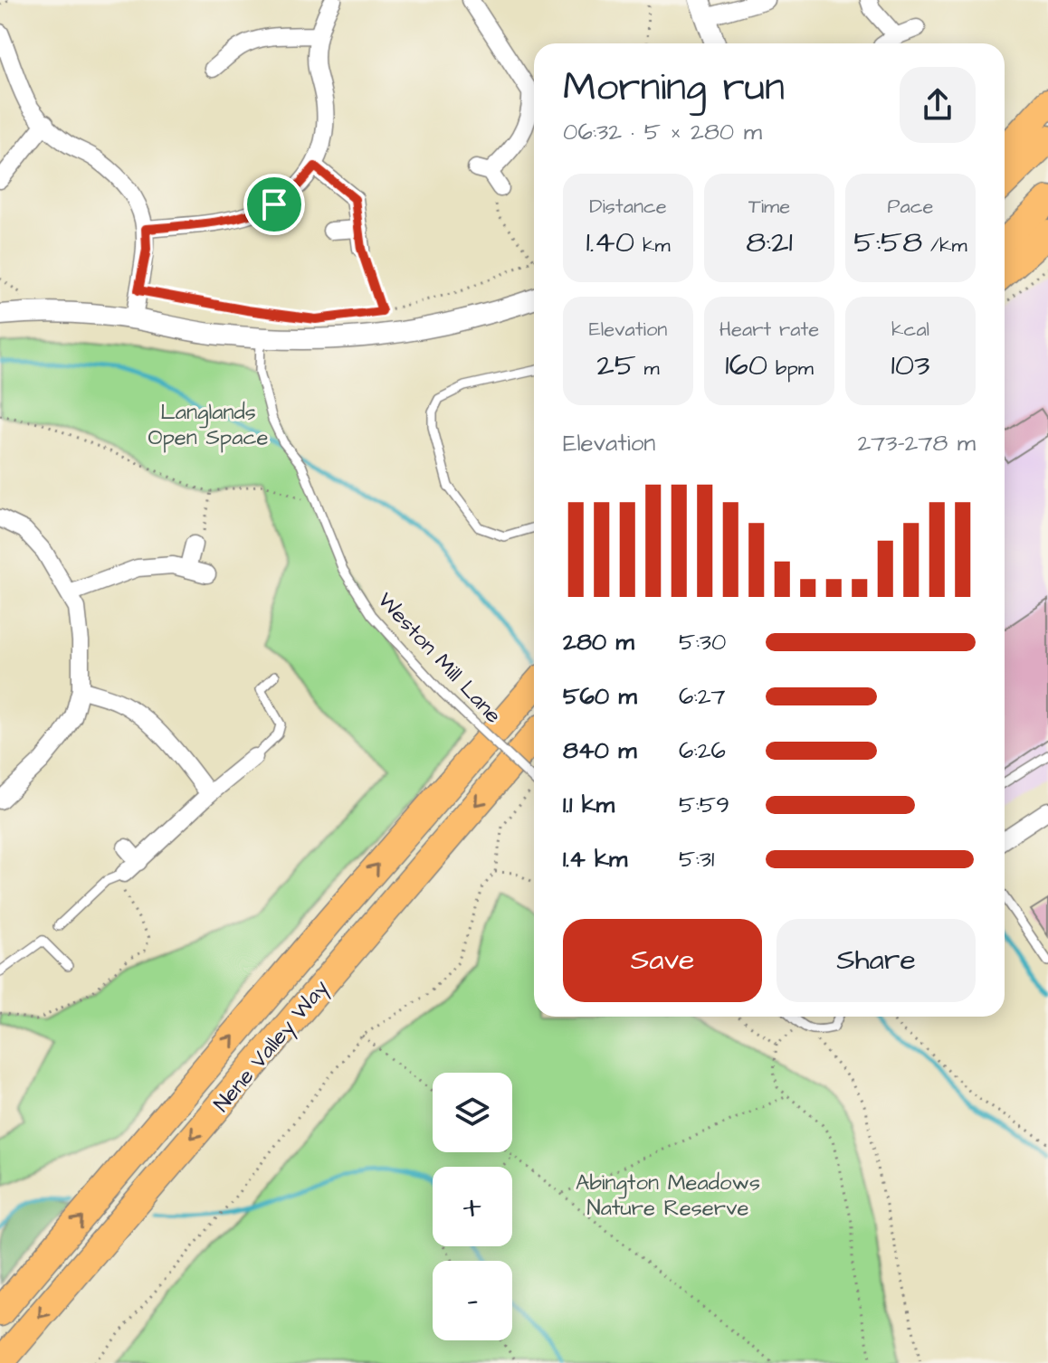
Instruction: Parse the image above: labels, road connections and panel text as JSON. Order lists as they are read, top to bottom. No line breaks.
{"streets":{"highway":["Nene Valley Way"],"lane":["Weston Mill Lane"]},"parks":["Langlands Open Space","Abington Meadows Nature Reserve"],"page":{"heading":["Morning run","06:32 · 5 × 280 m"],"stats":[["Distance","1.40 km"],["Time","8:21"],["Pace","5:58 /km"],["Elevation","25 m"],["Heart rate","160 bpm"],["kcal","103"]],"chart":["Elevation","273–278 m"],"list":[{"name":"280 m","note":"5:30"},{"name":"560 m","note":"6:27"},{"name":"840 m","note":"6:26"},{"name":"1.1 km","note":"5:59"},{"name":"1.4 km","note":"5:31"}],"buttons":["Save","Share"],"map_buttons":["+","−"]}}
